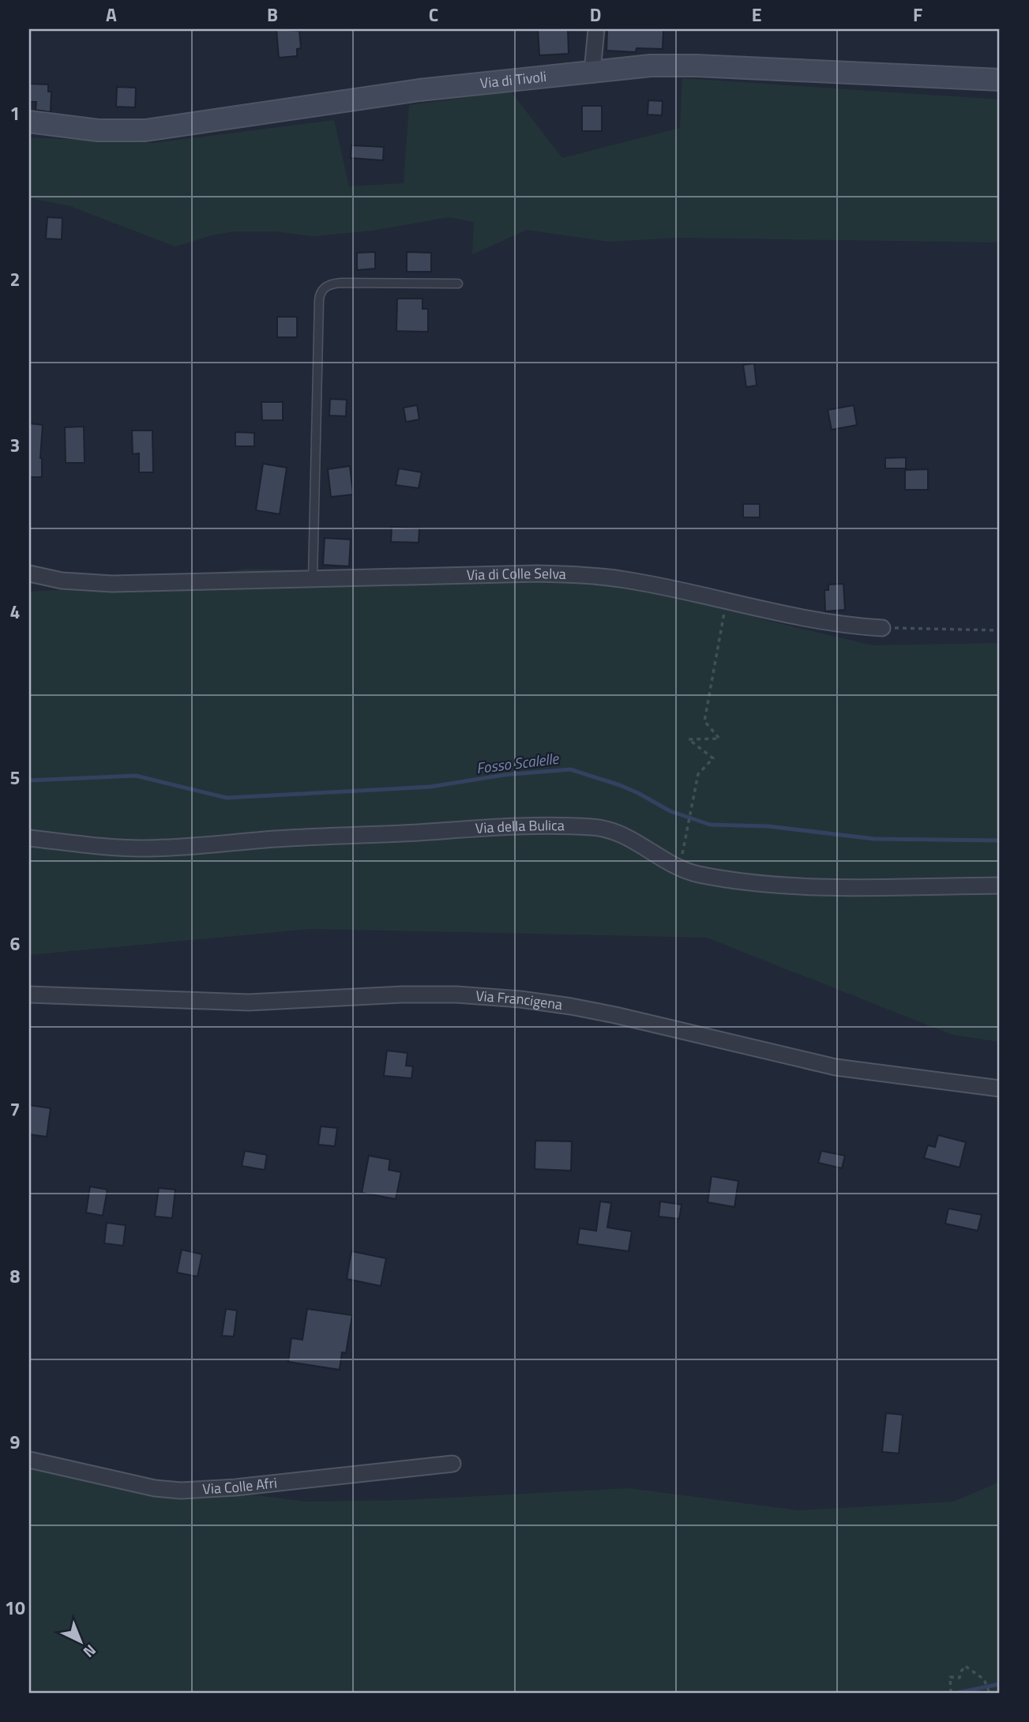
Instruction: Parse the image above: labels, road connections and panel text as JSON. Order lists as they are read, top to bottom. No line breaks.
{"streets":{"main road":["Via di Tivoli"],"street":["Via di Colle Selva","Via della Bulica","Via Francigena","Via Colle Afri"]},"water":["Fosso Scalelle"],"north":"bottom right","grid":{"columns":["A","B","C","D","E","F"],"rows":["1","2","3","4","5","6","7","8","9","10"]}}
